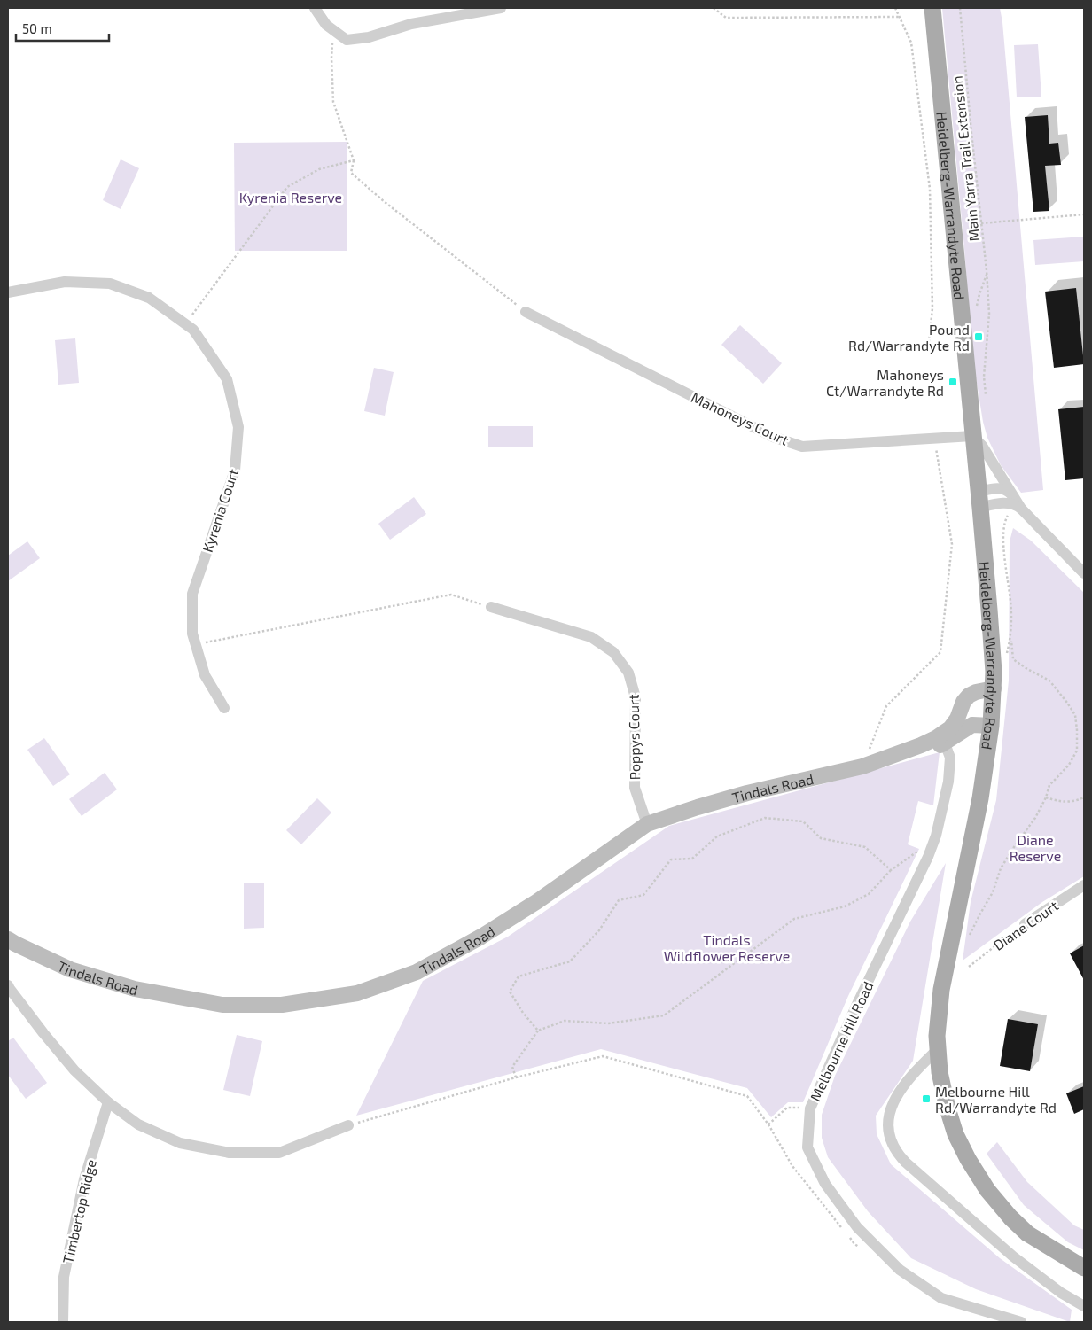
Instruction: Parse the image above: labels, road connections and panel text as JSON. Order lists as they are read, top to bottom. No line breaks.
{"streets":{"main road":["Heidelberg-Warrandyte Road","Tindals Road"],"street":["Mahoneys Court","Kyrenia Court","Poppys Court","Diane Court","Melbourne Hill Road","Timbertop Ridge"],"path":["Main Yarra Trail Extension"]},"crossings":[["Heidelberg-Warrandyte Road","Mahoneys Court"],["Heidelberg-Warrandyte Road","Tindals Road"],["Poppys Court","Tindals Road"],["Tindals Road","Melbourne Hill Road"]],"parks":["Kyrenia Reserve","Diane Reserve","Tindals Wildflower Reserve"],"places":{"transit":["Pound Rd/Warrandyte Rd","Mahoneys Ct/Warrandyte Rd","Melbourne Hill Rd/Warrandyte Rd"]},"scale_bar":"50 m"}
